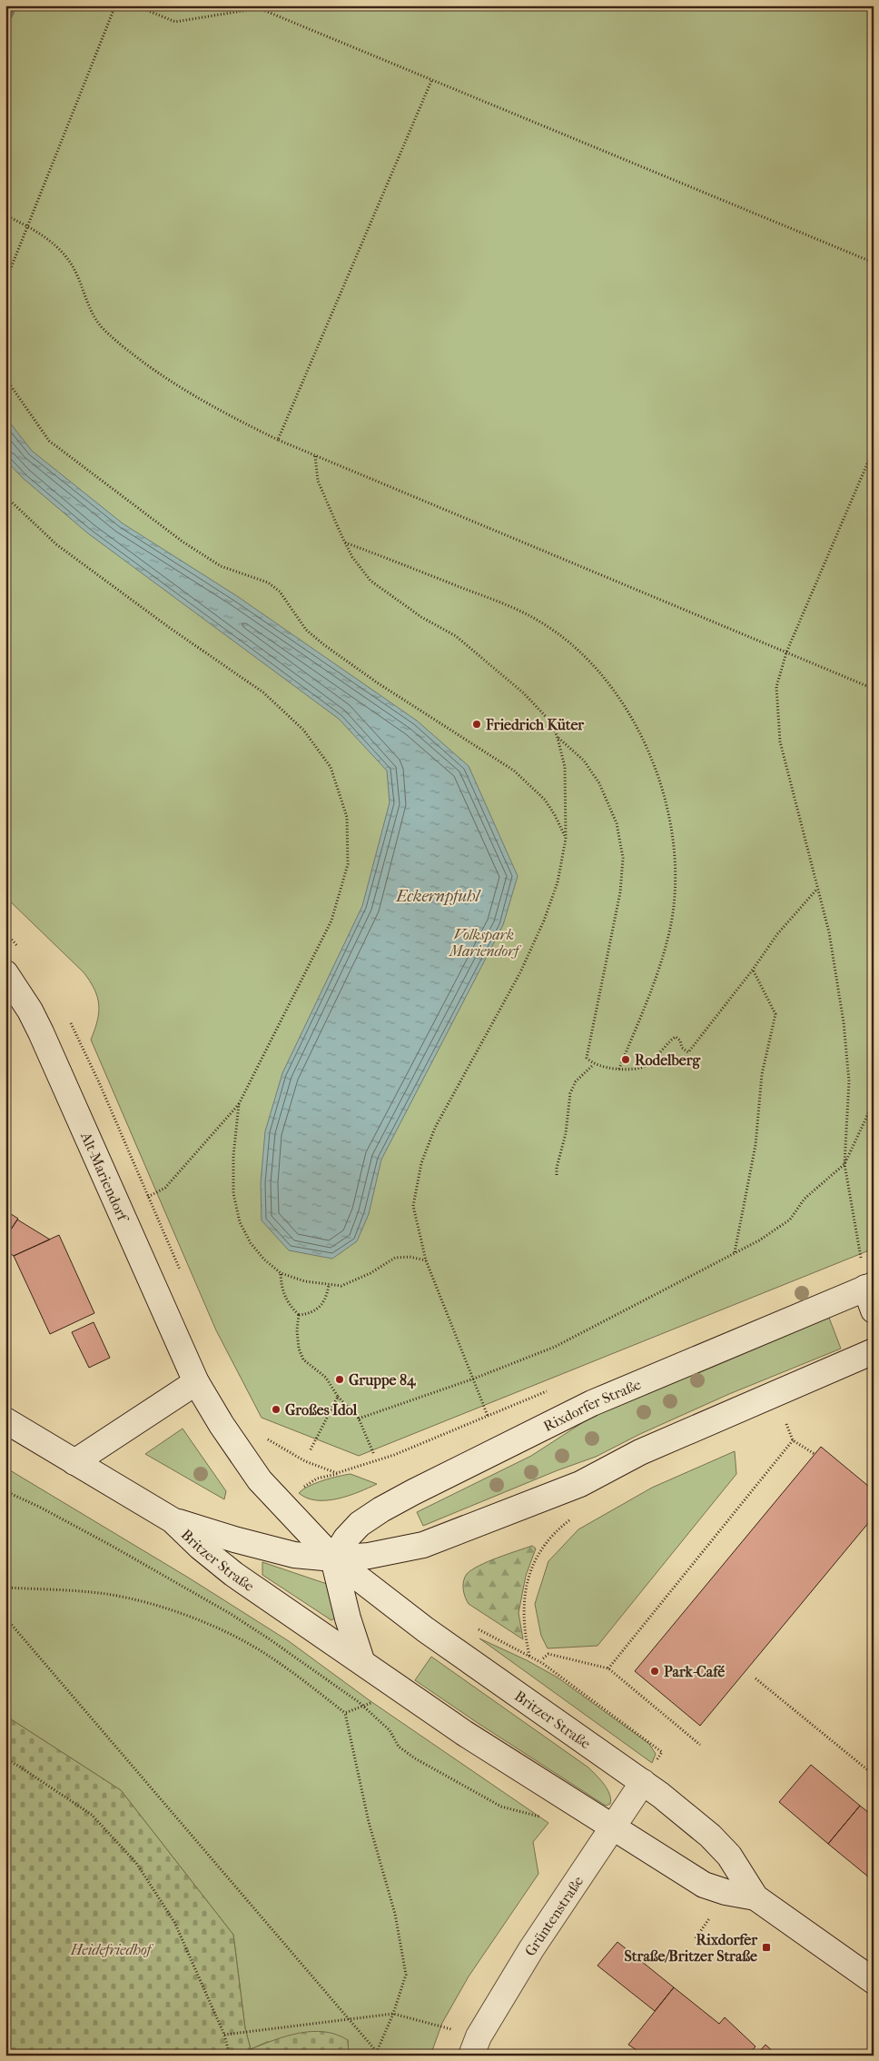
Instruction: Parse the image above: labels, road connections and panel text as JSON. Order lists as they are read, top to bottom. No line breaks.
{"streets":{"main road":["Alt-Mariendorf","Rixdorfer Straße","Britzer Straße","Grüntenstraße"]},"crossings":[["Alt-Mariendorf","Britzer Straße"],["Rixdorfer Straße","Britzer Straße"],["Britzer Straße","Grüntenstraße"]],"water":["Eckernpfuhl"],"parks":["Volkspark Mariendorf","Heidefriedhof"],"places":{"other":["Friedrich Küter","Rodelberg","Gruppe 84","Großes Idol","Park-Café"],"transit":["Rixdorfer Straße/Britzer Straße"]}}
